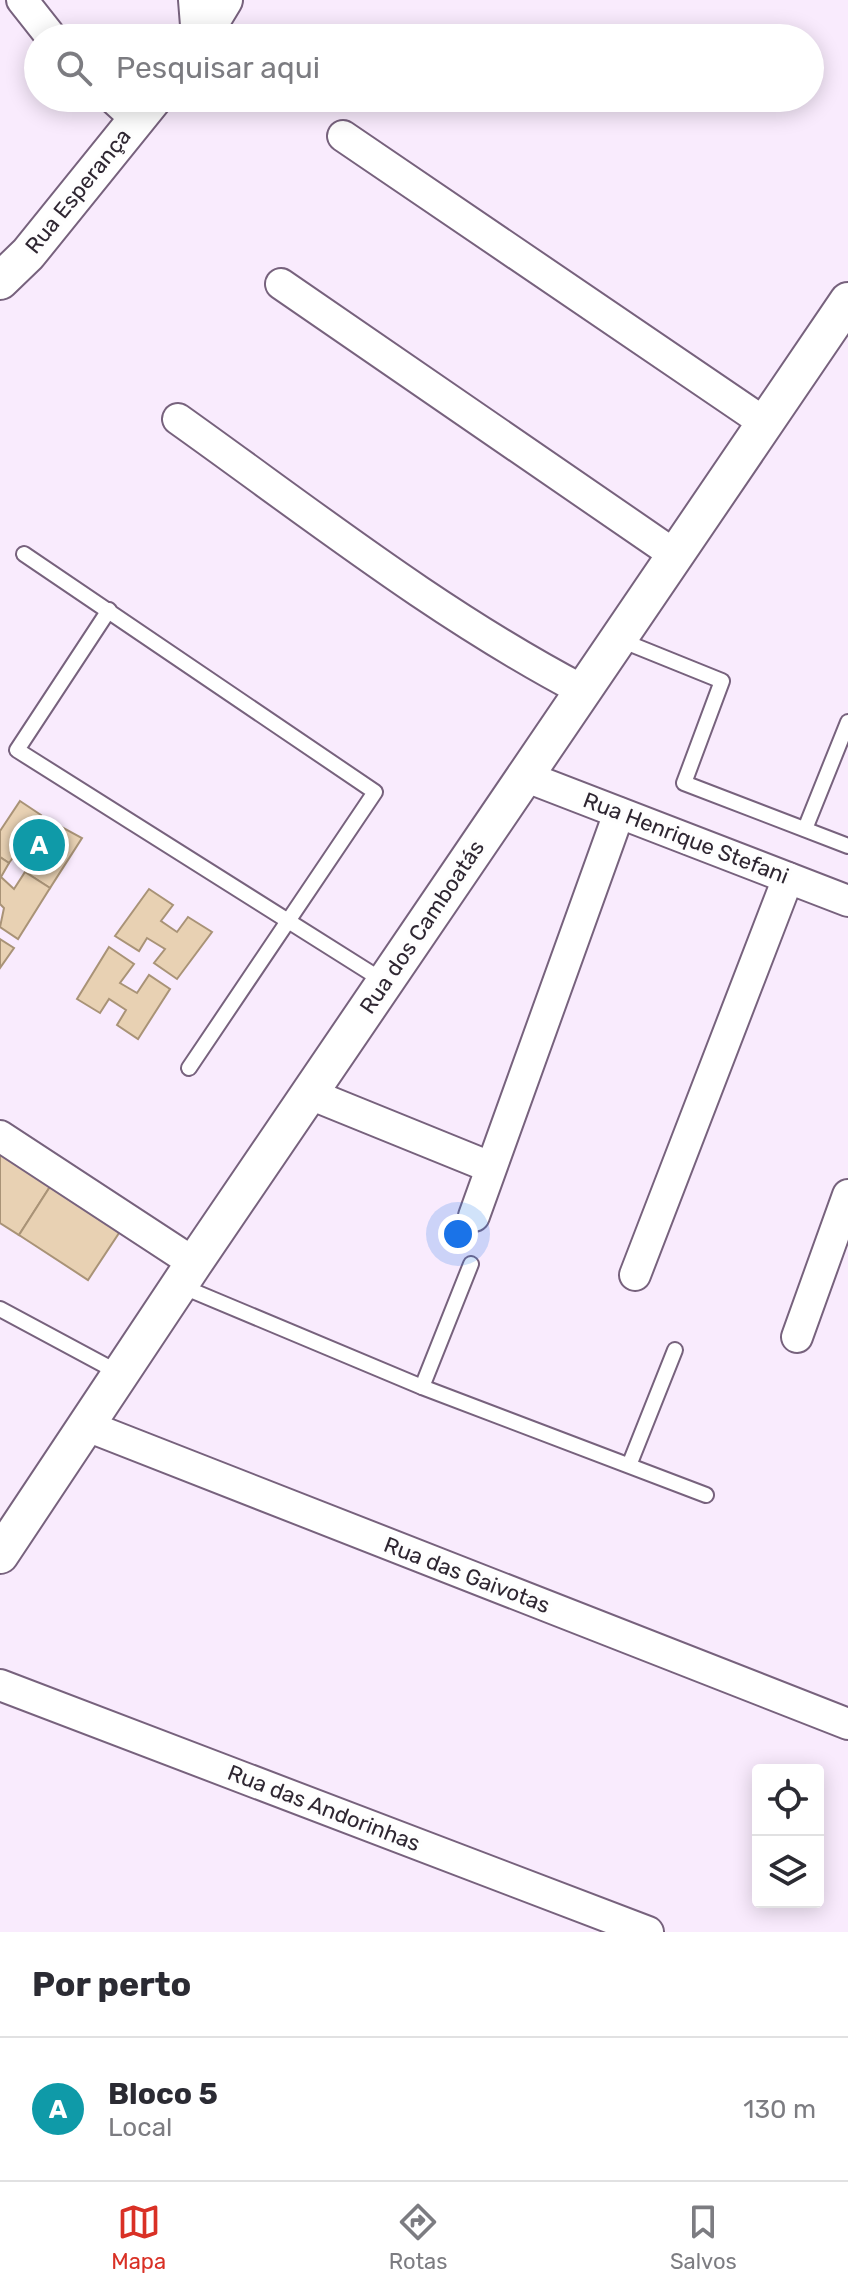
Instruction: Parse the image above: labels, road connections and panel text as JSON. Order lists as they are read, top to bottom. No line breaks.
{"streets":{"street":["Rua Esperança","Rua Henrique Stefani","Rua dos Camboatás","Rua das Gaivotas","Rua das Andorinhas"]},"crossings":[["Rua Henrique Stefani","Rua dos Camboatás"],["Rua dos Camboatás","Rua das Gaivotas"]],"page":{"search":"Pesquisar aqui","pins":"A","heading":"Por perto","list":[{"mark":"A","name":"Bloco 5","note":"Local","value":"130 m"}],"nav":["Mapa","Rotas","Salvos"]}}
